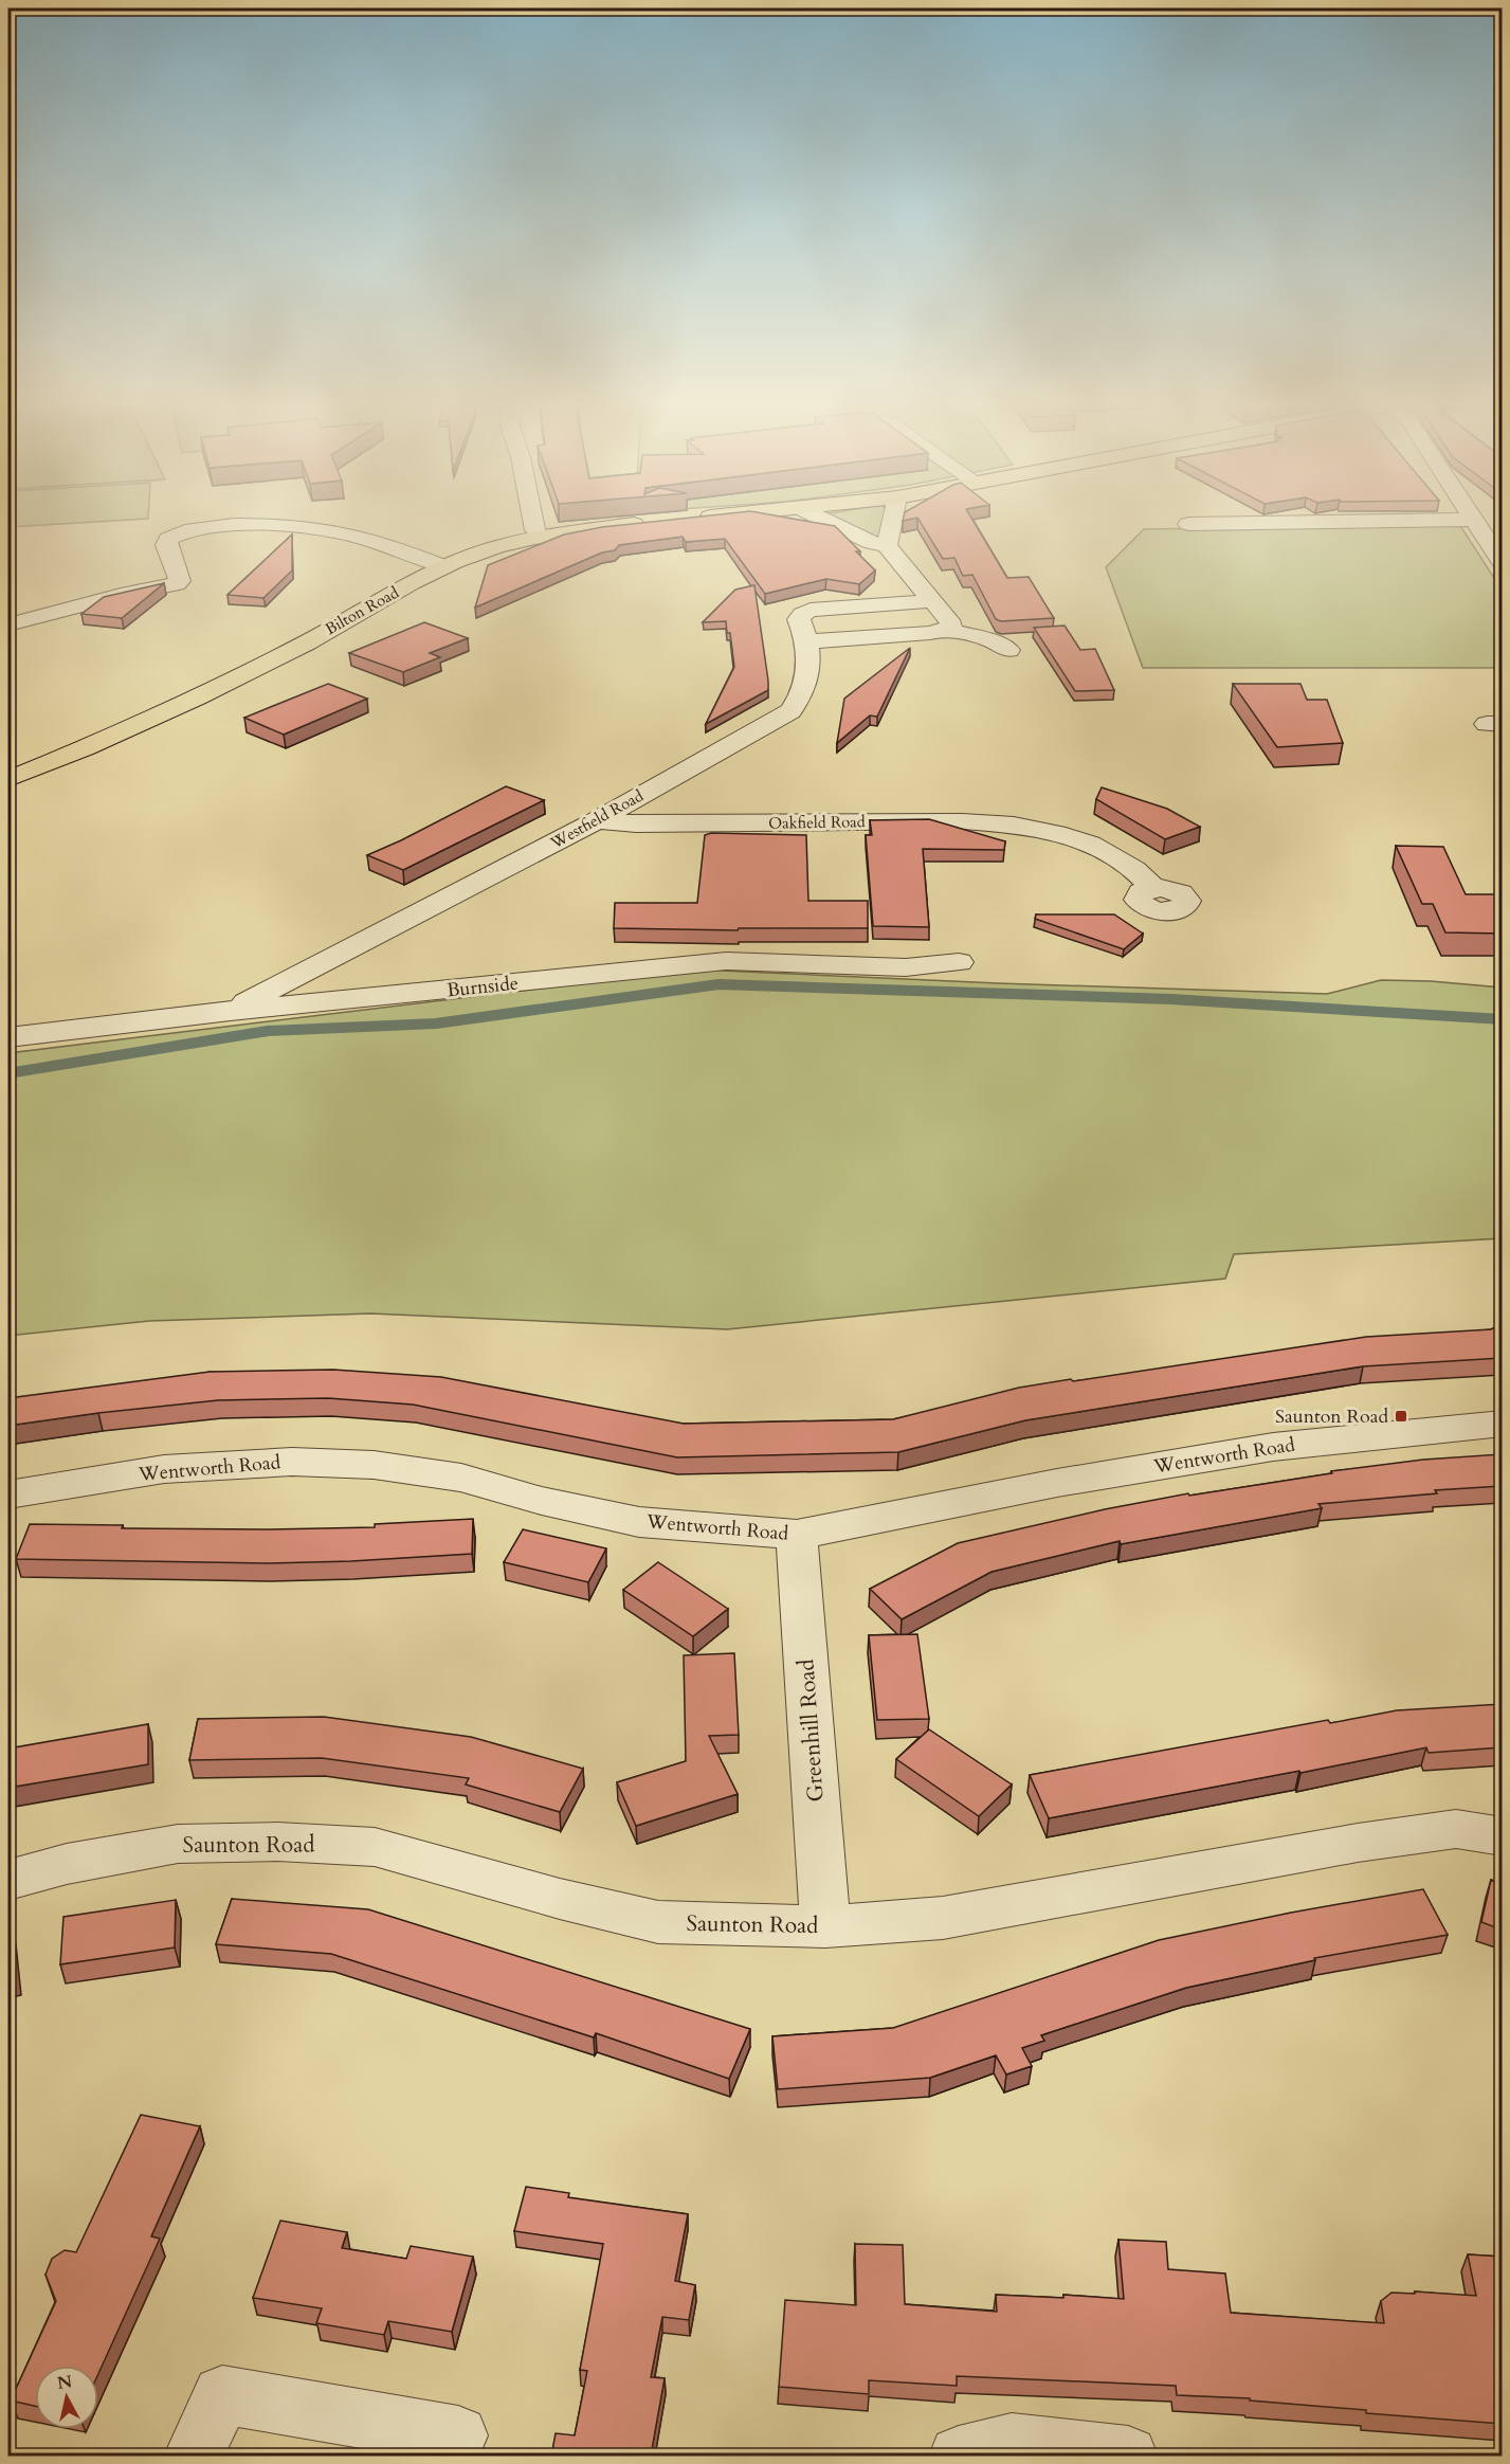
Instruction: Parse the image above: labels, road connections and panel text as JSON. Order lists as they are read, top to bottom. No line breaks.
{"streets":{"main road":["Bilton Road"],"street":["Westfield Road","Oakfield Road","Burnside","Wentworth Road","Greenhill Road","Saunton Road"]},"crossings":[["Westfield Road","Oakfield Road"],["Westfield Road","Burnside"],["Wentworth Road","Greenhill Road"],["Greenhill Road","Saunton Road"]],"places":{"transit":["Saunton Road"]},"north":"top"}
